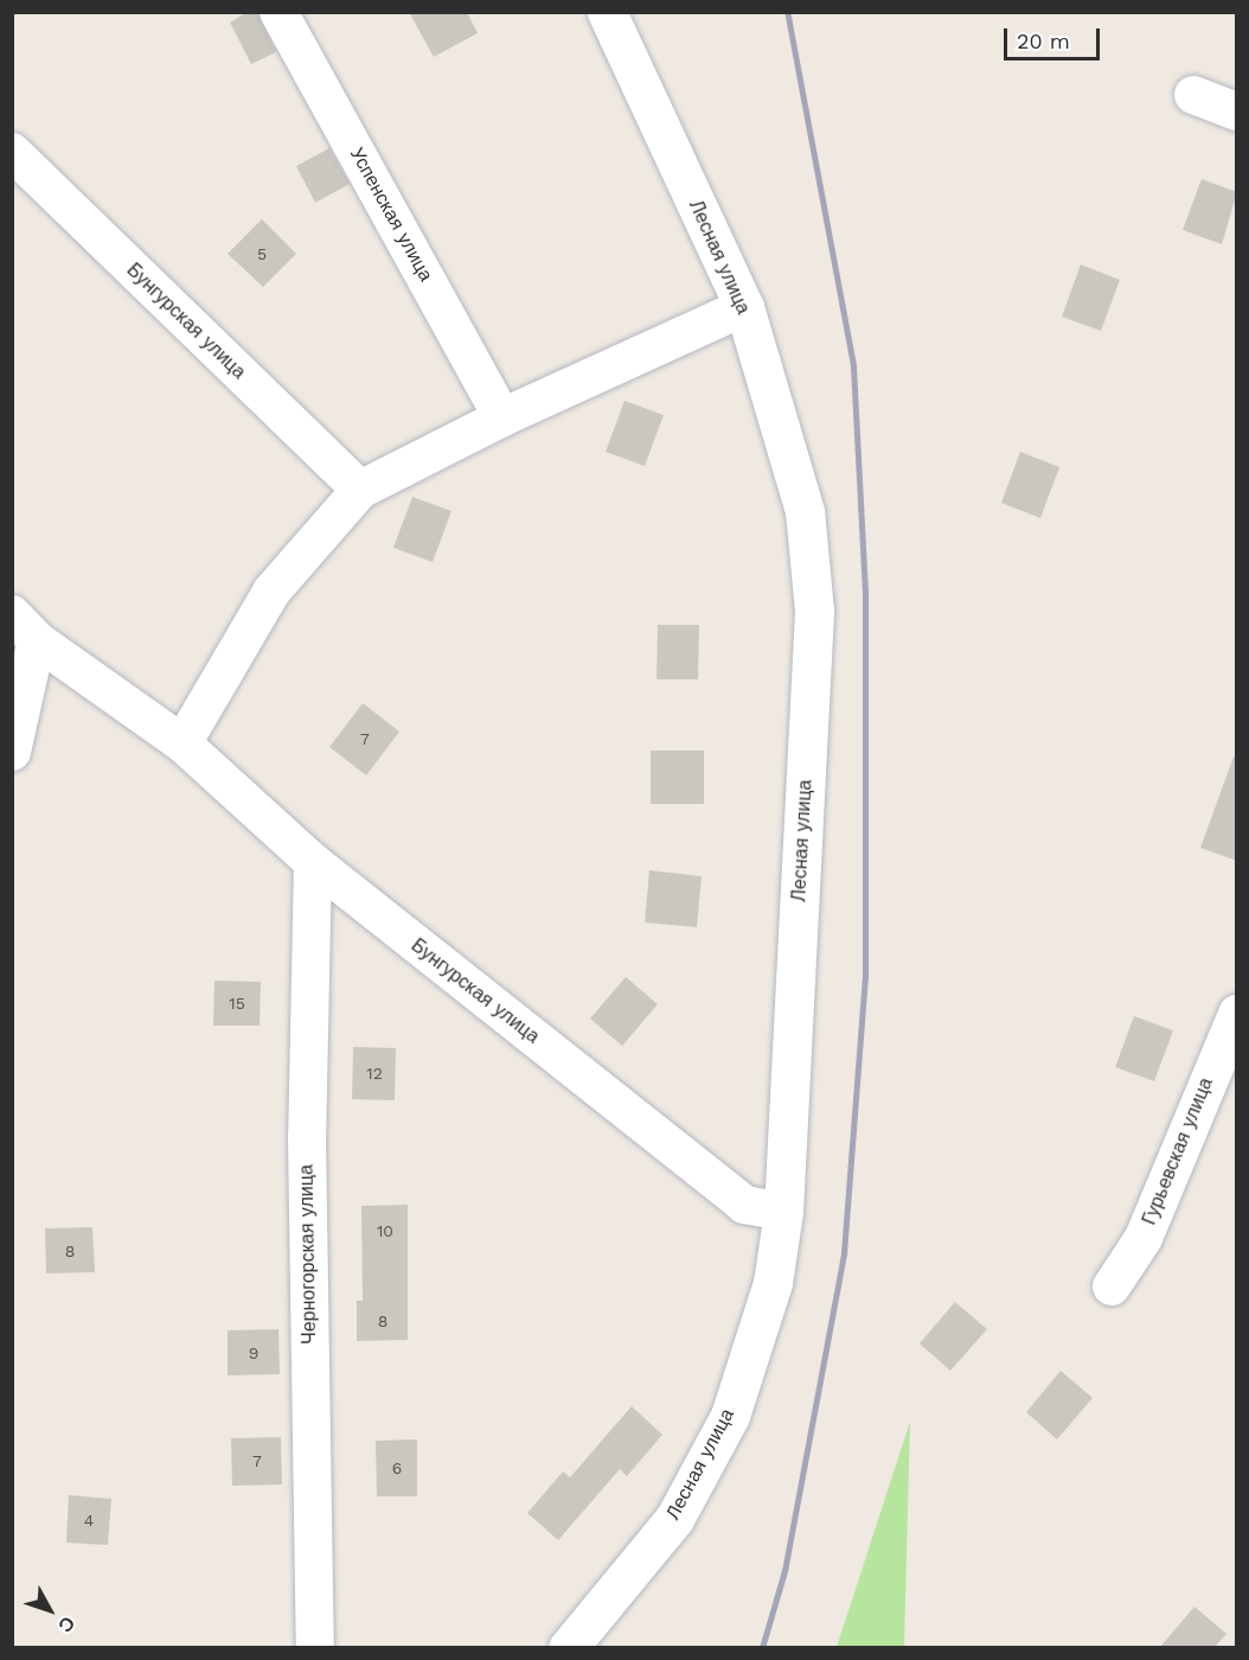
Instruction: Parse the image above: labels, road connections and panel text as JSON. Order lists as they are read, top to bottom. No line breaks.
{"streets":{"main road":["Лесная улица"],"street":["Успенская улица","Бунгурская улица","Гурьевская улица","Черногорская улица"]},"crossings":[["Лесная улица","Бунгурская улица"],["Бунгурская улица","Черногорская улица"]],"house_numbers":["5","7","15","12","10","8","8","9","7","6","4"],"scale_bar":"20 m","north":"bottom right"}
